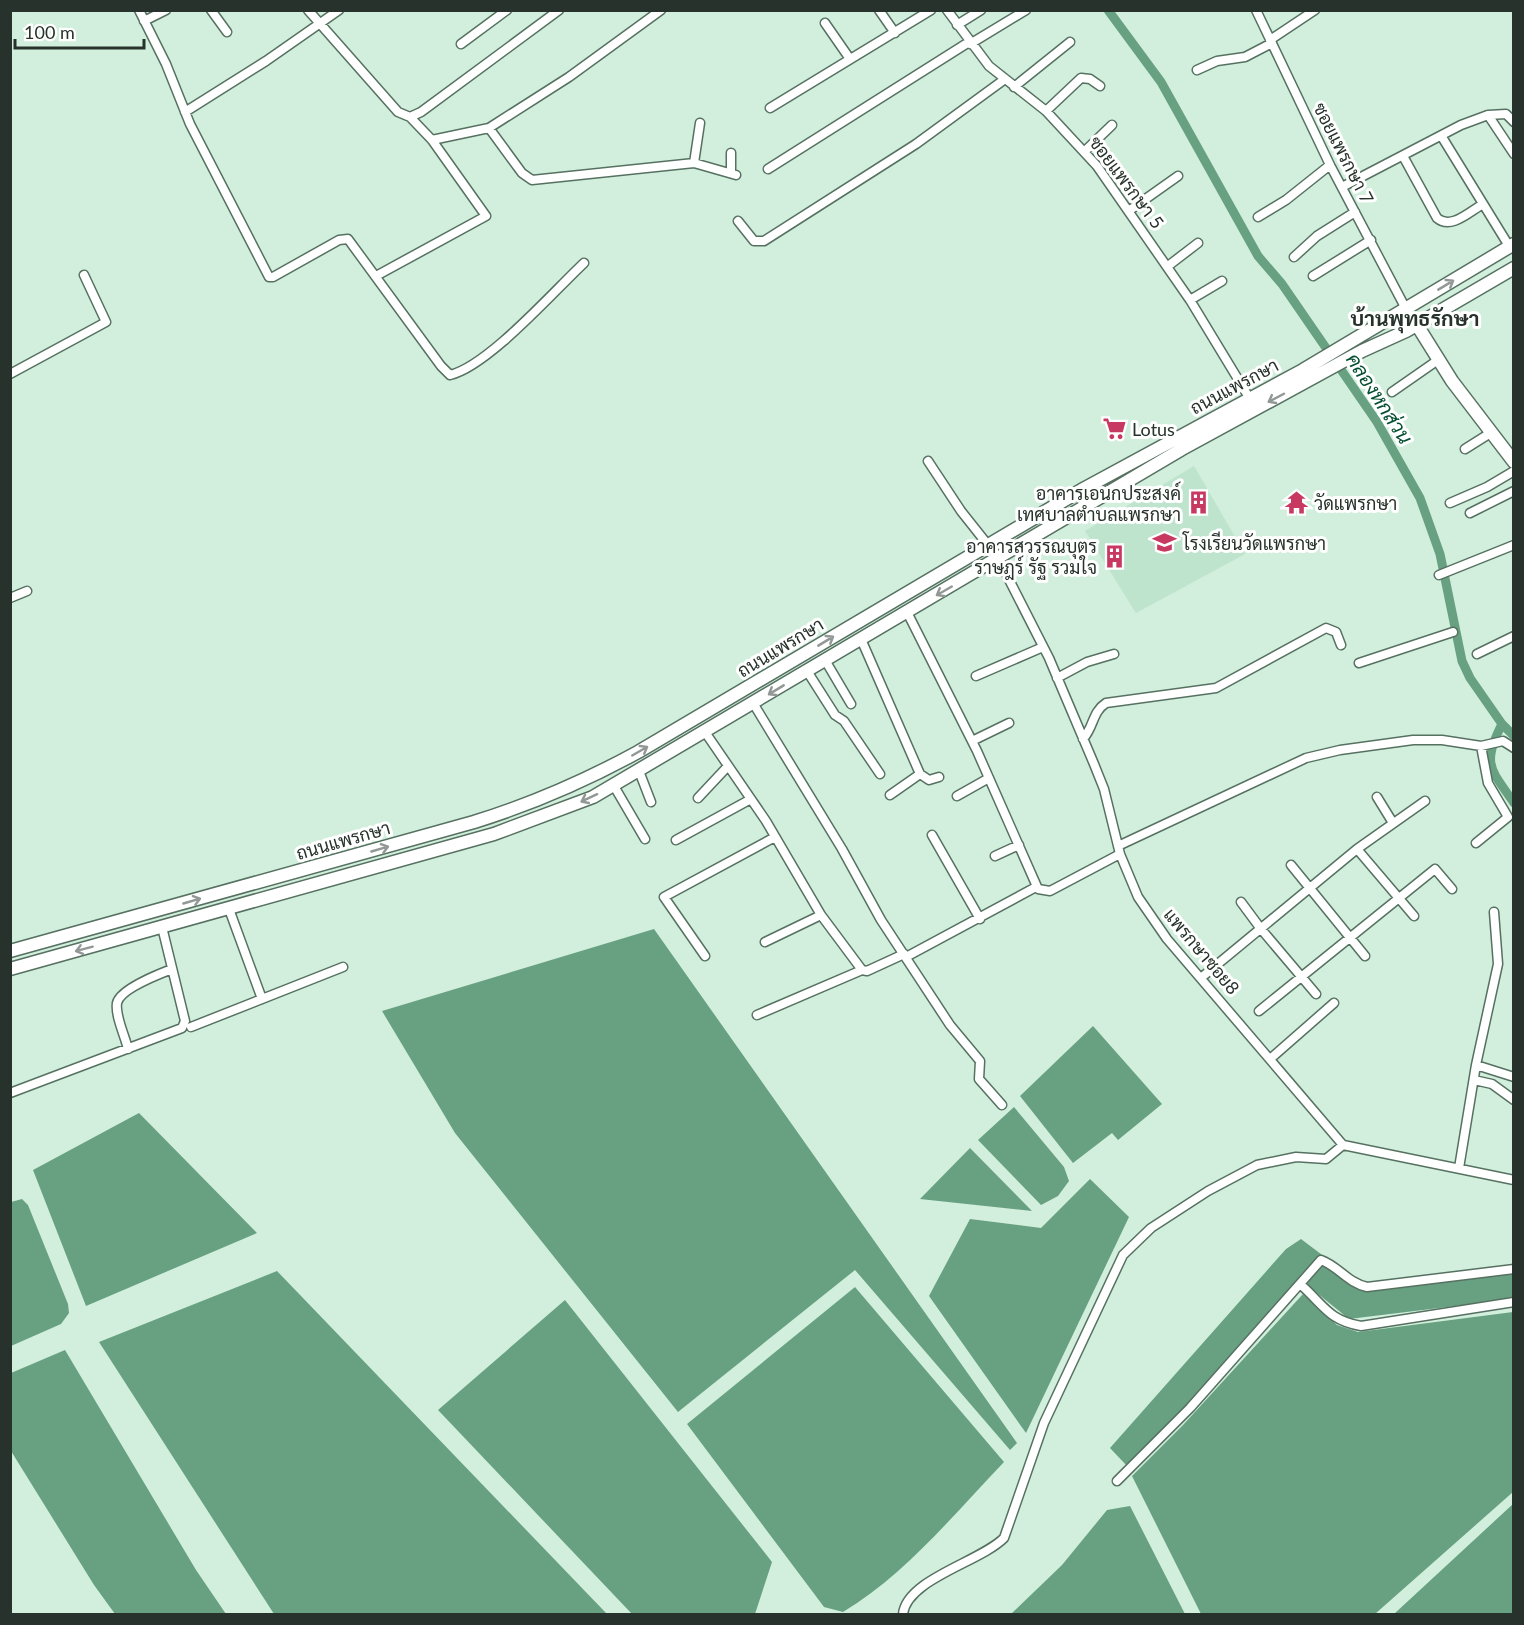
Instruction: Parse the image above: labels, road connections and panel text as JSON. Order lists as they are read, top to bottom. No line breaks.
{"streets":{"main road":["ถนนแพรกษา"],"street":["ซอยแพรกษา 7","ซอยแพรกษา 5","แพรกษาซอย8"]},"crossings":[["ซอยแพรกษา 7","ถนนแพรกษา"],["ซอยแพรกษา 5","ถนนแพรกษา"],["ถนนแพรกษา","แพรกษาซอย8"]],"districts":["บ้านพุทธรักษา"],"water":["คลองหกส่วน"],"places":{"supermarket":["Lotus"],"building":["อาคารเอนกประสงค์ เทศบาลตำบลแพรกษา","อาคารสุวรรณบุตร ราษฎร์ รัฐ รวมใจ"],"temple":["วัดแพรกษา"],"school or university":["โรงเรียนวัดแพรกษา"]},"scale_bar":"100 m"}
